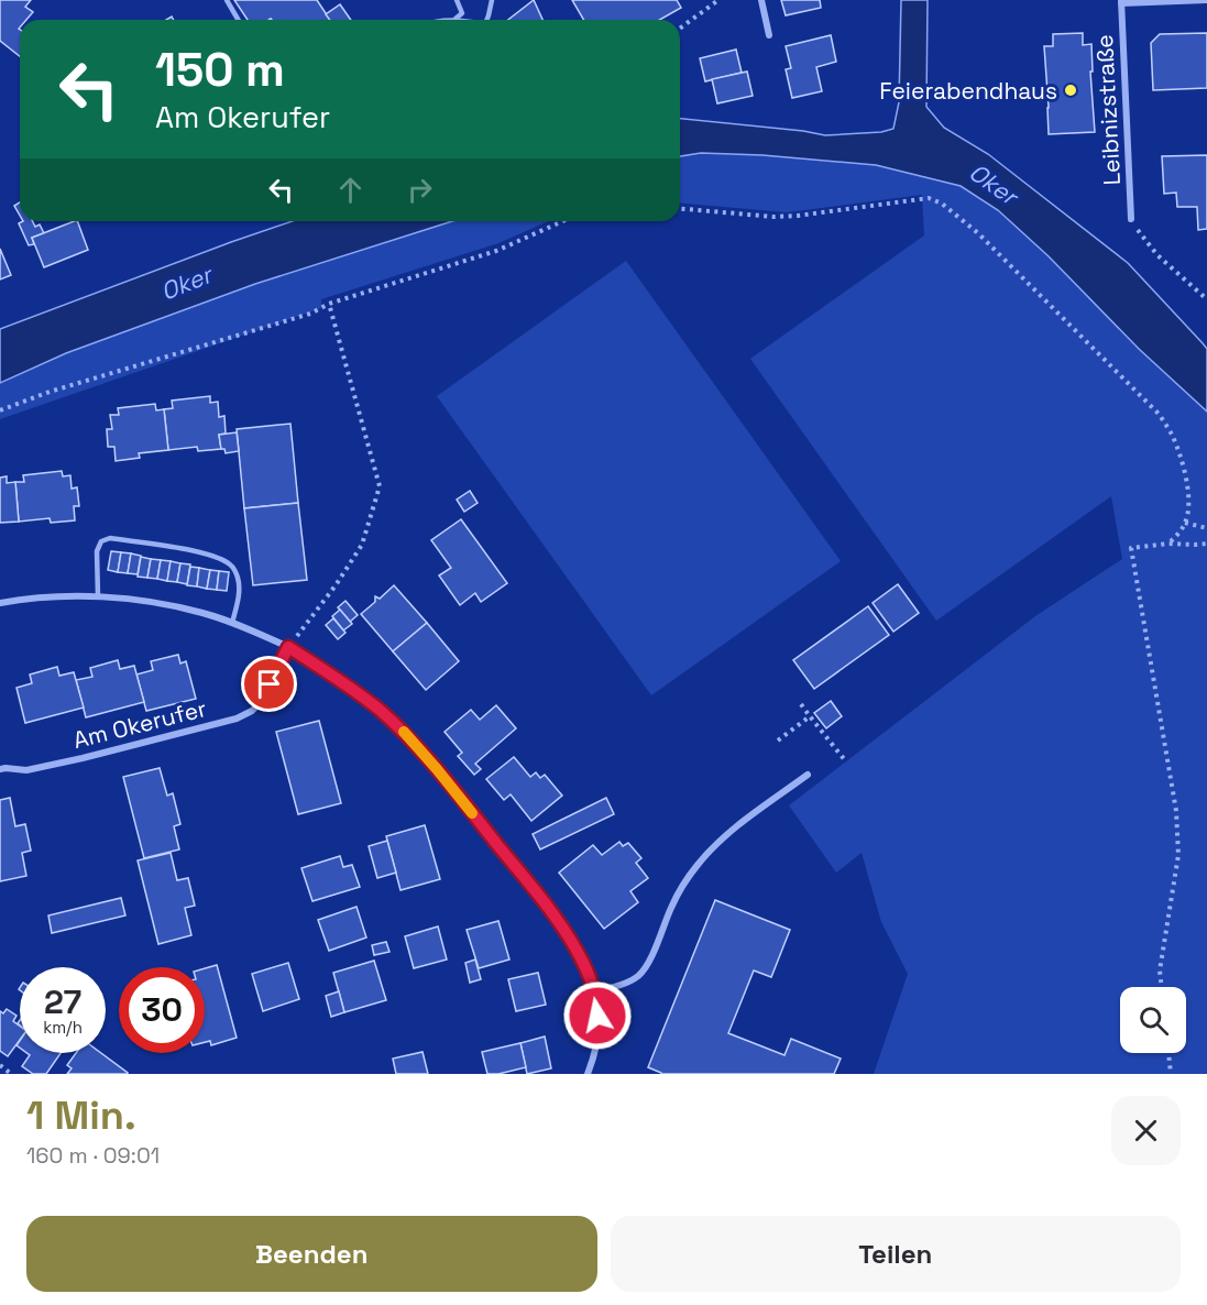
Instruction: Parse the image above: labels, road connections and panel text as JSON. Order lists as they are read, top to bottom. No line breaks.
{"streets":{"street":["Leibnizstraße","Am Okerufer"]},"water":["Oker"],"places":["Feierabendhaus"],"page":{"turn":["150 m","Am Okerufer"],"speed":"27 km/h","limit":"30","heading":["1 Min.","160 m · 09:01"],"buttons":["Beenden","Teilen"]}}
